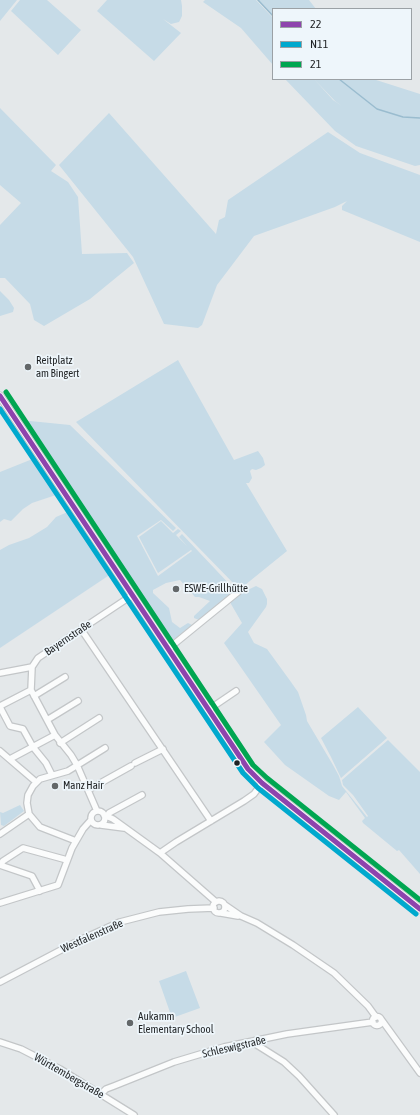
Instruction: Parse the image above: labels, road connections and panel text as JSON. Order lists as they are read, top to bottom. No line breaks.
{"streets":{"street":["Bayernstraße","Westfalenstraße","Schleswigstraße","Württembergstraße"]},"crossings":[["Schleswigstraße","Württembergstraße"]],"places":["Reitplatz am Bingert","ESWE-Grillhütte","Manz Hair","Aukamm Elementary School"],"lines":["transit line 21","transit line 22","transit line N11"],"legend":["22","N11","21"]}
